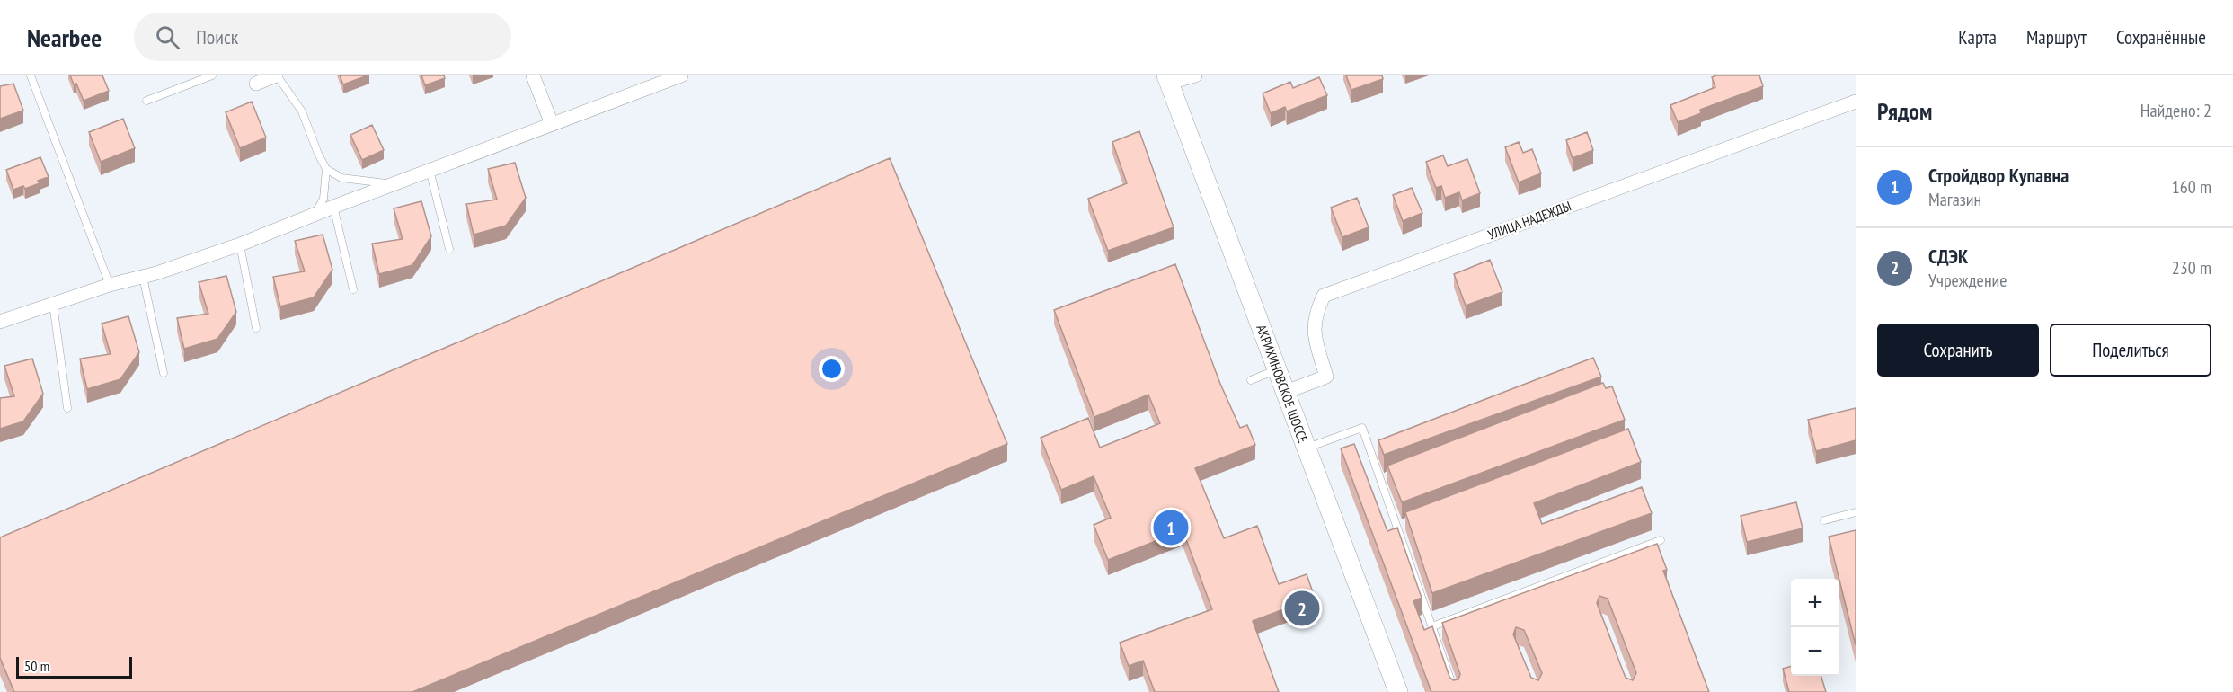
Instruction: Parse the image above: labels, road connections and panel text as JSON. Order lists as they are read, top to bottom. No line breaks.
{"streets":{"main road":["АКРИХИНОВСКОЕ ШОССЕ"],"street":["УЛИЦА НАДЕЖДЫ"]},"crossings":[["УЛИЦА НАДЕЖДЫ","АКРИХИНОВСКОЕ ШОССЕ"]],"scale_bar":"50 m","page":{"header":"Nearbee","search":"Поиск","nav":["Карта","Маршрут","Сохранённые"],"heading":["Рядом","Найдено: 2"],"list":[{"mark":"1","name":"Стройдвор Купавна","note":"Магазин","value":"160 m"},{"mark":"2","name":"СДЭК","note":"Учреждение","value":"230 m"}],"buttons":["Сохранить","Поделиться"],"pins":["1","2"],"map_buttons":["+","−"],"scale":"50 m"}}
